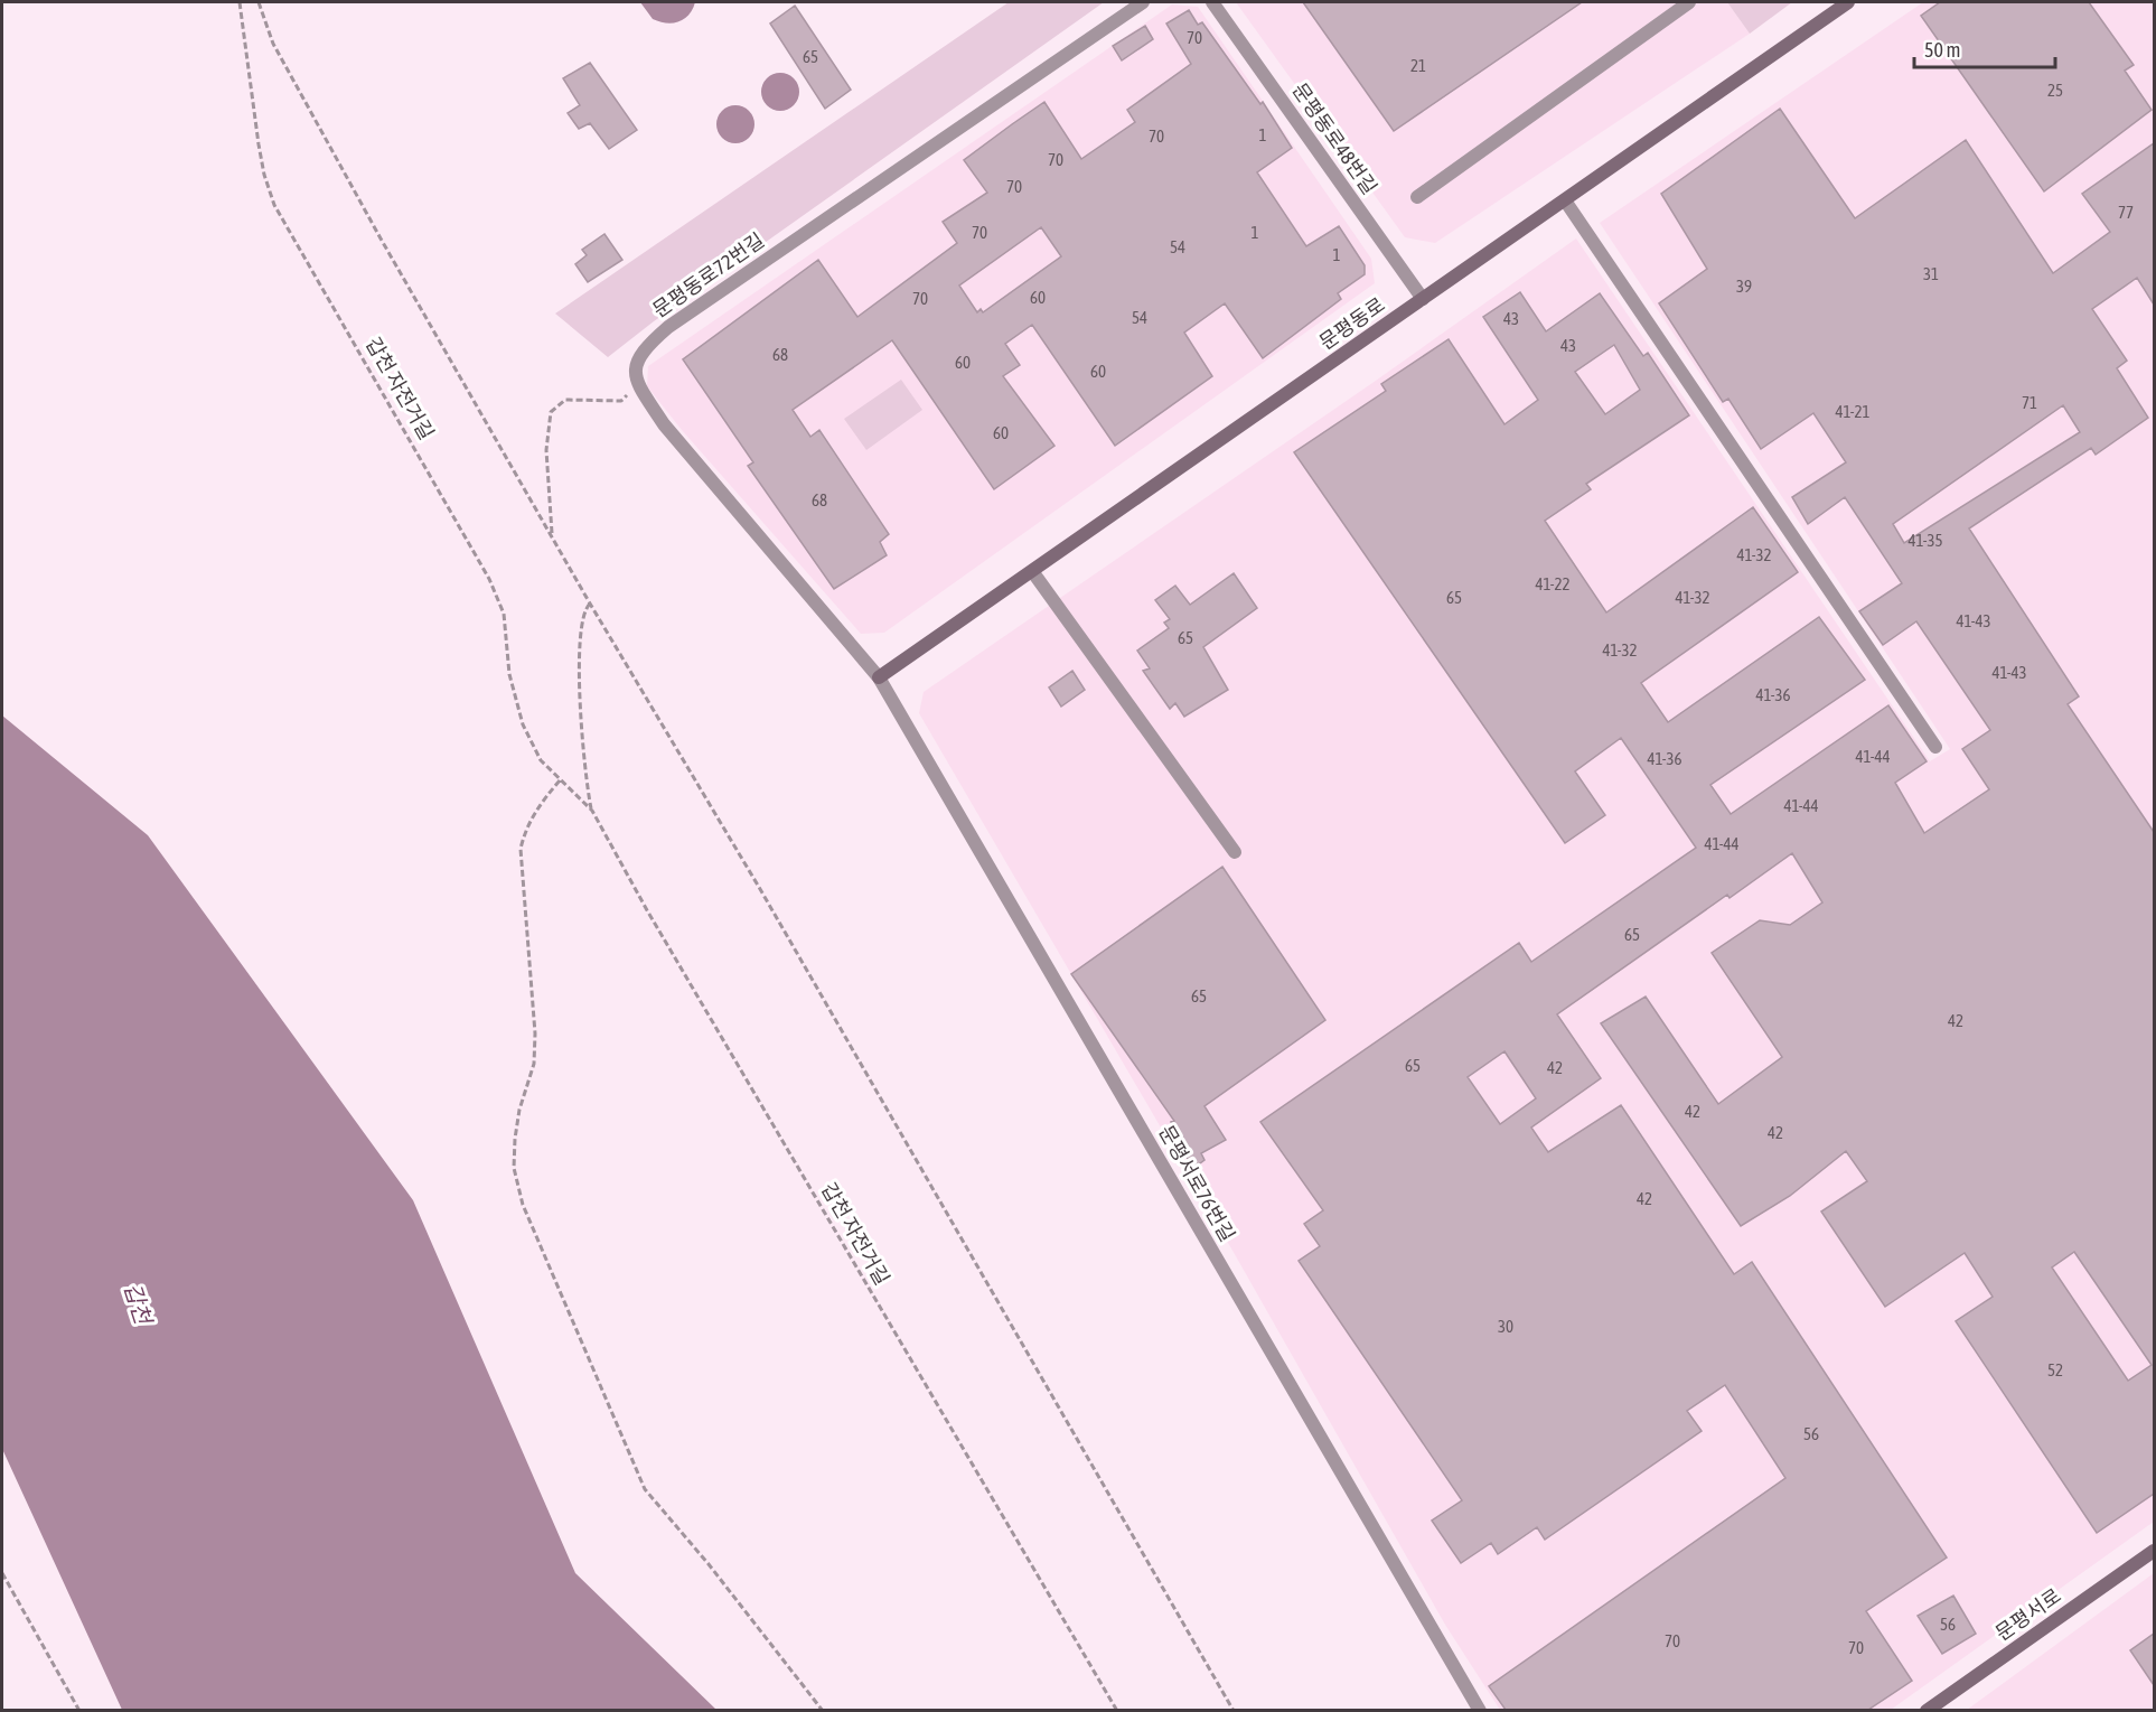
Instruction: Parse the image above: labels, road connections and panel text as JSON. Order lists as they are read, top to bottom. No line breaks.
{"streets":{"main road":["문평동로","문평서로"],"street":["문평동로48번길","문평동로72번길","문평서로76번길"],"path":["갑천 자전거길"]},"crossings":[["문평동로48번길","문평동로"],["문평동로","문평서로76번길"]],"water":["갑천"],"house_numbers":["70","65","21","25","1","70","70","70","77","70","1","54","1","31","39","60","70","54","43","43","68","60","60","71","41-21","60","68","41-35","41-32","41-22","65","41-32","41-43","65","41-32","41-43","41-36","41-44","41-36","41-44","41-44","65","65","42","65","42","42","42","42","30","52","56","56","70","70"],"scale_bar":"50 m"}
